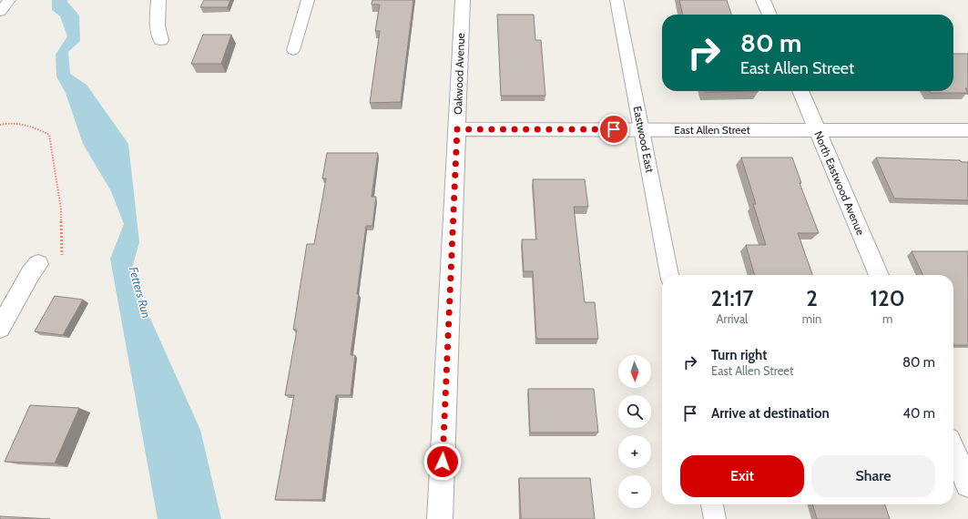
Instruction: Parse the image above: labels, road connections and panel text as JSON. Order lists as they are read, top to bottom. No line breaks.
{"streets":{"street":["Oakwood Avenue","East Allen Street","North Eastwood Avenue"],"lane":["Eastwood East"]},"crossings":[["Oakwood Avenue","East Allen Street"],["East Allen Street","Eastwood East"],["East Allen Street","North Eastwood Avenue"]],"water":["Fetters Run"],"north":"bottom","page":{"turn":["80 m","East Allen Street"],"eta":["21:17","Arrival","2","min","120","m"],"list":[{"name":"Turn right","note":"East Allen Street","value":"80 m"},{"name":"Arrive at destination","value":"40 m"}],"map_buttons":["+","−"],"buttons":["Exit","Share"]}}
